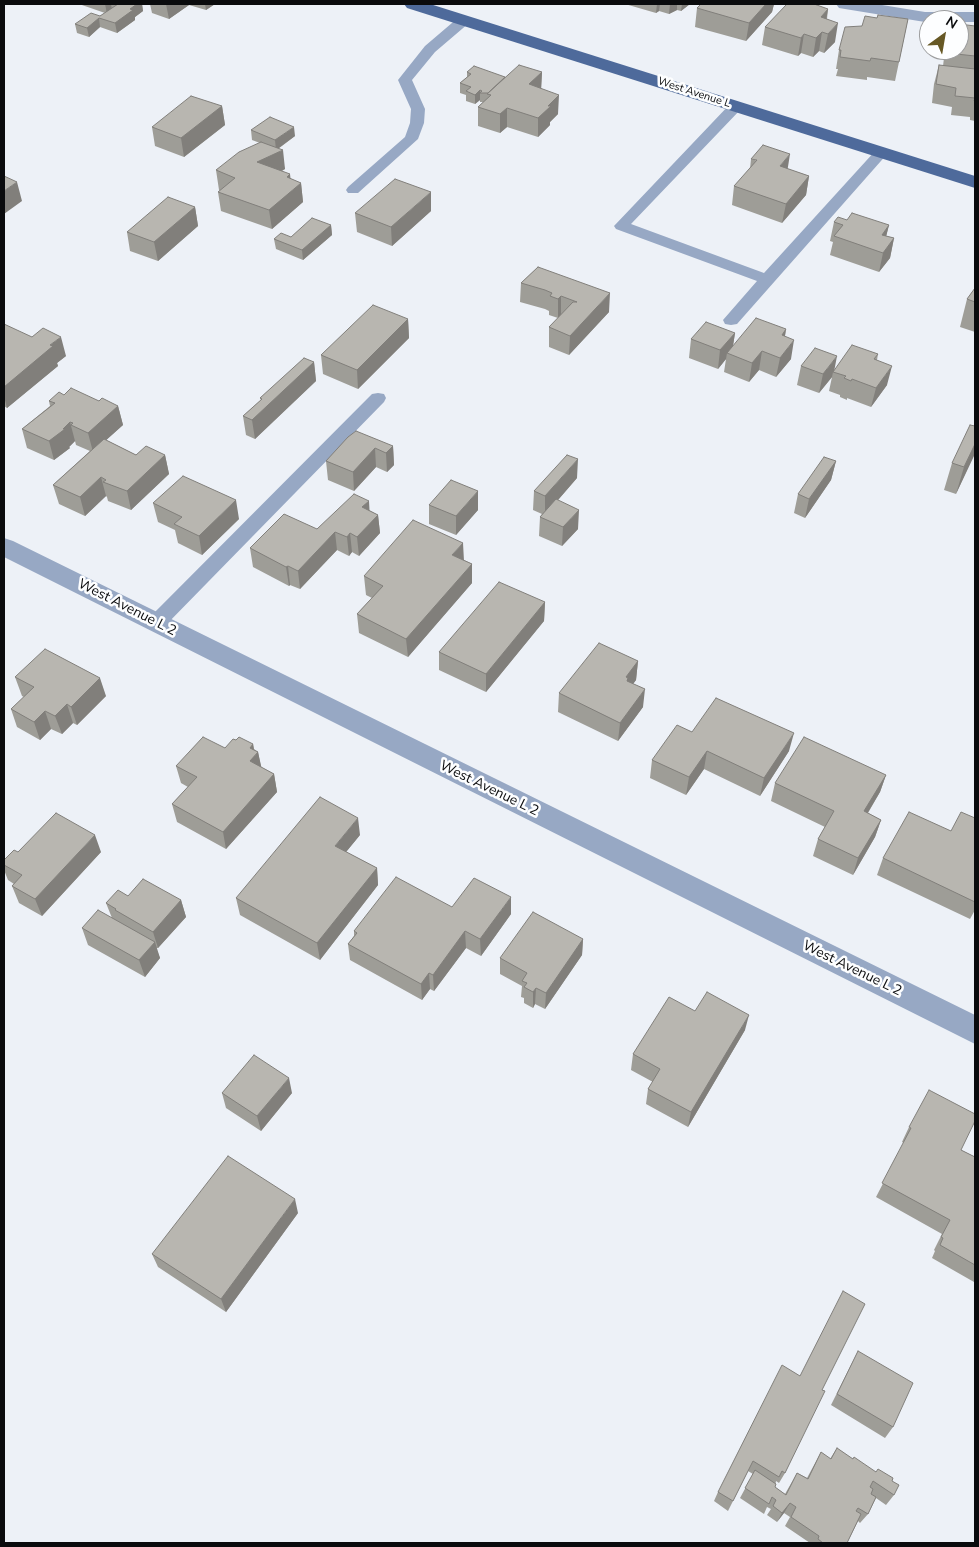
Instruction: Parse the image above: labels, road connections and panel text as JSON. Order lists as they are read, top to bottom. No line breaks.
{"streets":{"main road":["West Avenue L"],"street":["West Avenue L 2"]},"north":"top right"}
